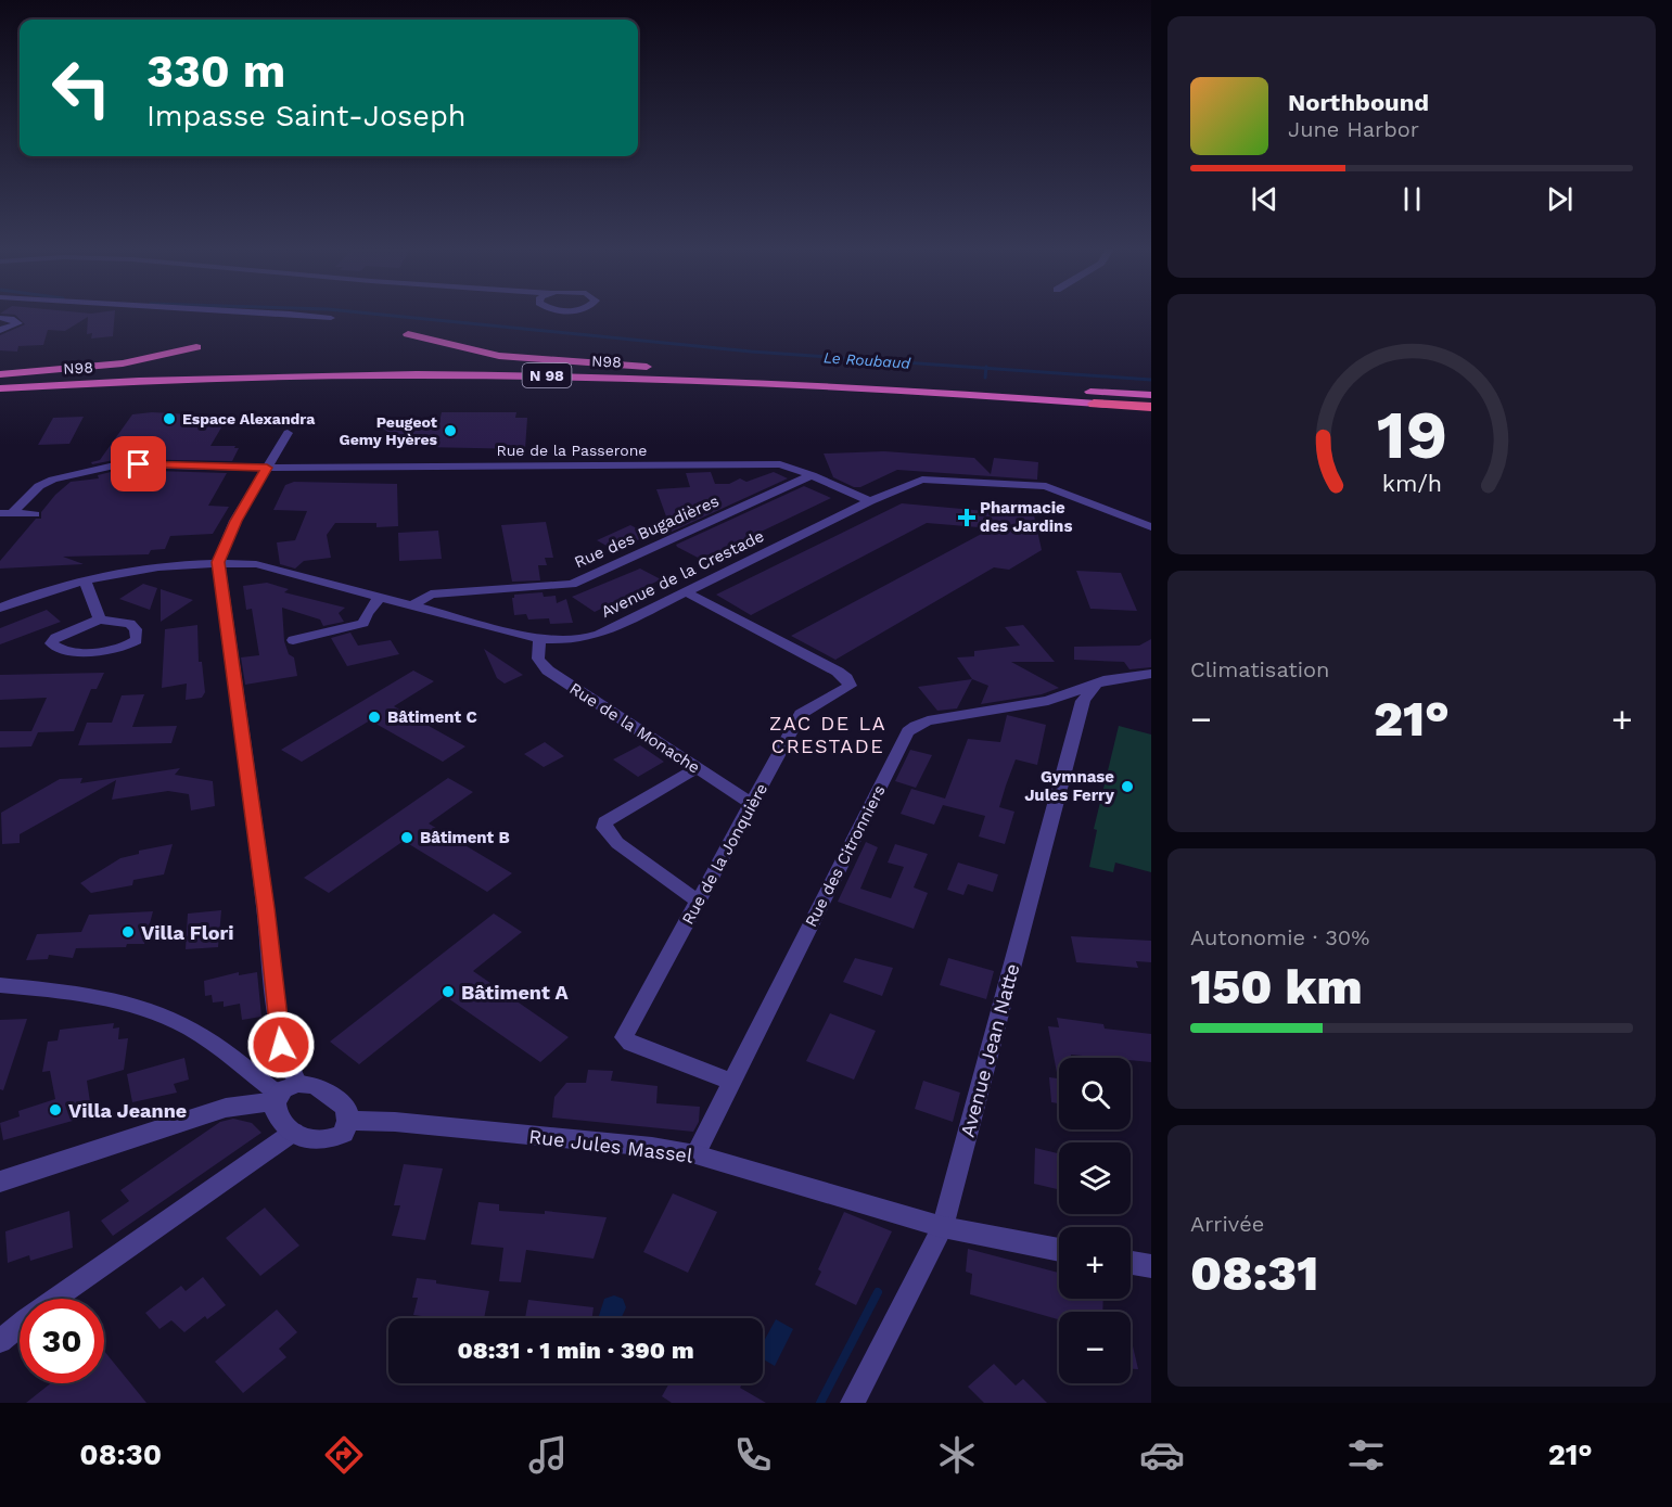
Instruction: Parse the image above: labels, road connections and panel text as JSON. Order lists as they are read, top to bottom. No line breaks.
{"streets":{"highway":["N98","N 98"],"street":["Rue de la Passerone","Rue des Bugadières","Avenue de la Crestade","Rue de la Monache","Rue de la Jonquière","Rue des Citronniers","Avenue Jean Natte","Rue Jules Massel"]},"crossings":[["Rue de la Passerone","Rue des Bugadières"],["Rue de la Passerone","Avenue de la Crestade"],["Rue des Bugadières","Avenue de la Crestade"],["Avenue de la Crestade","Rue de la Monache"],["Avenue de la Crestade","Rue de la Jonquière"],["Rue de la Monache","Rue de la Jonquière"],["Rue de la Jonquière","Rue des Citronniers"],["Rue des Citronniers","Avenue Jean Natte"],["Rue des Citronniers","Rue Jules Massel"],["Avenue Jean Natte","Rue Jules Massel"]],"districts":["ZAC DE LA CRESTADE"],"water":["Le Roubaud"],"places":{"other":["Espace Alexandra","Peugeot Gemy Hyères","Bâtiment C","Gymnase Jules Ferry","Bâtiment B","Villa Flori","Bâtiment A","Villa Jeanne"],"health":["Pharmacie des Jardins"]},"page":{"turn":["330 m","Impasse Saint-Joseph"],"song":["Northbound","June Harbor"],"tile":["Climatisation",["Autonomie · 30%","150 km"],["Arrivée","08:31"]],"heat":["−","21°","+"],"map_buttons":["+","−"],"limit":"30","trip":"08:31 · 1 min · 390 m","tabs":["08:30","21°"],"gauge":["19","km/h"]}}
